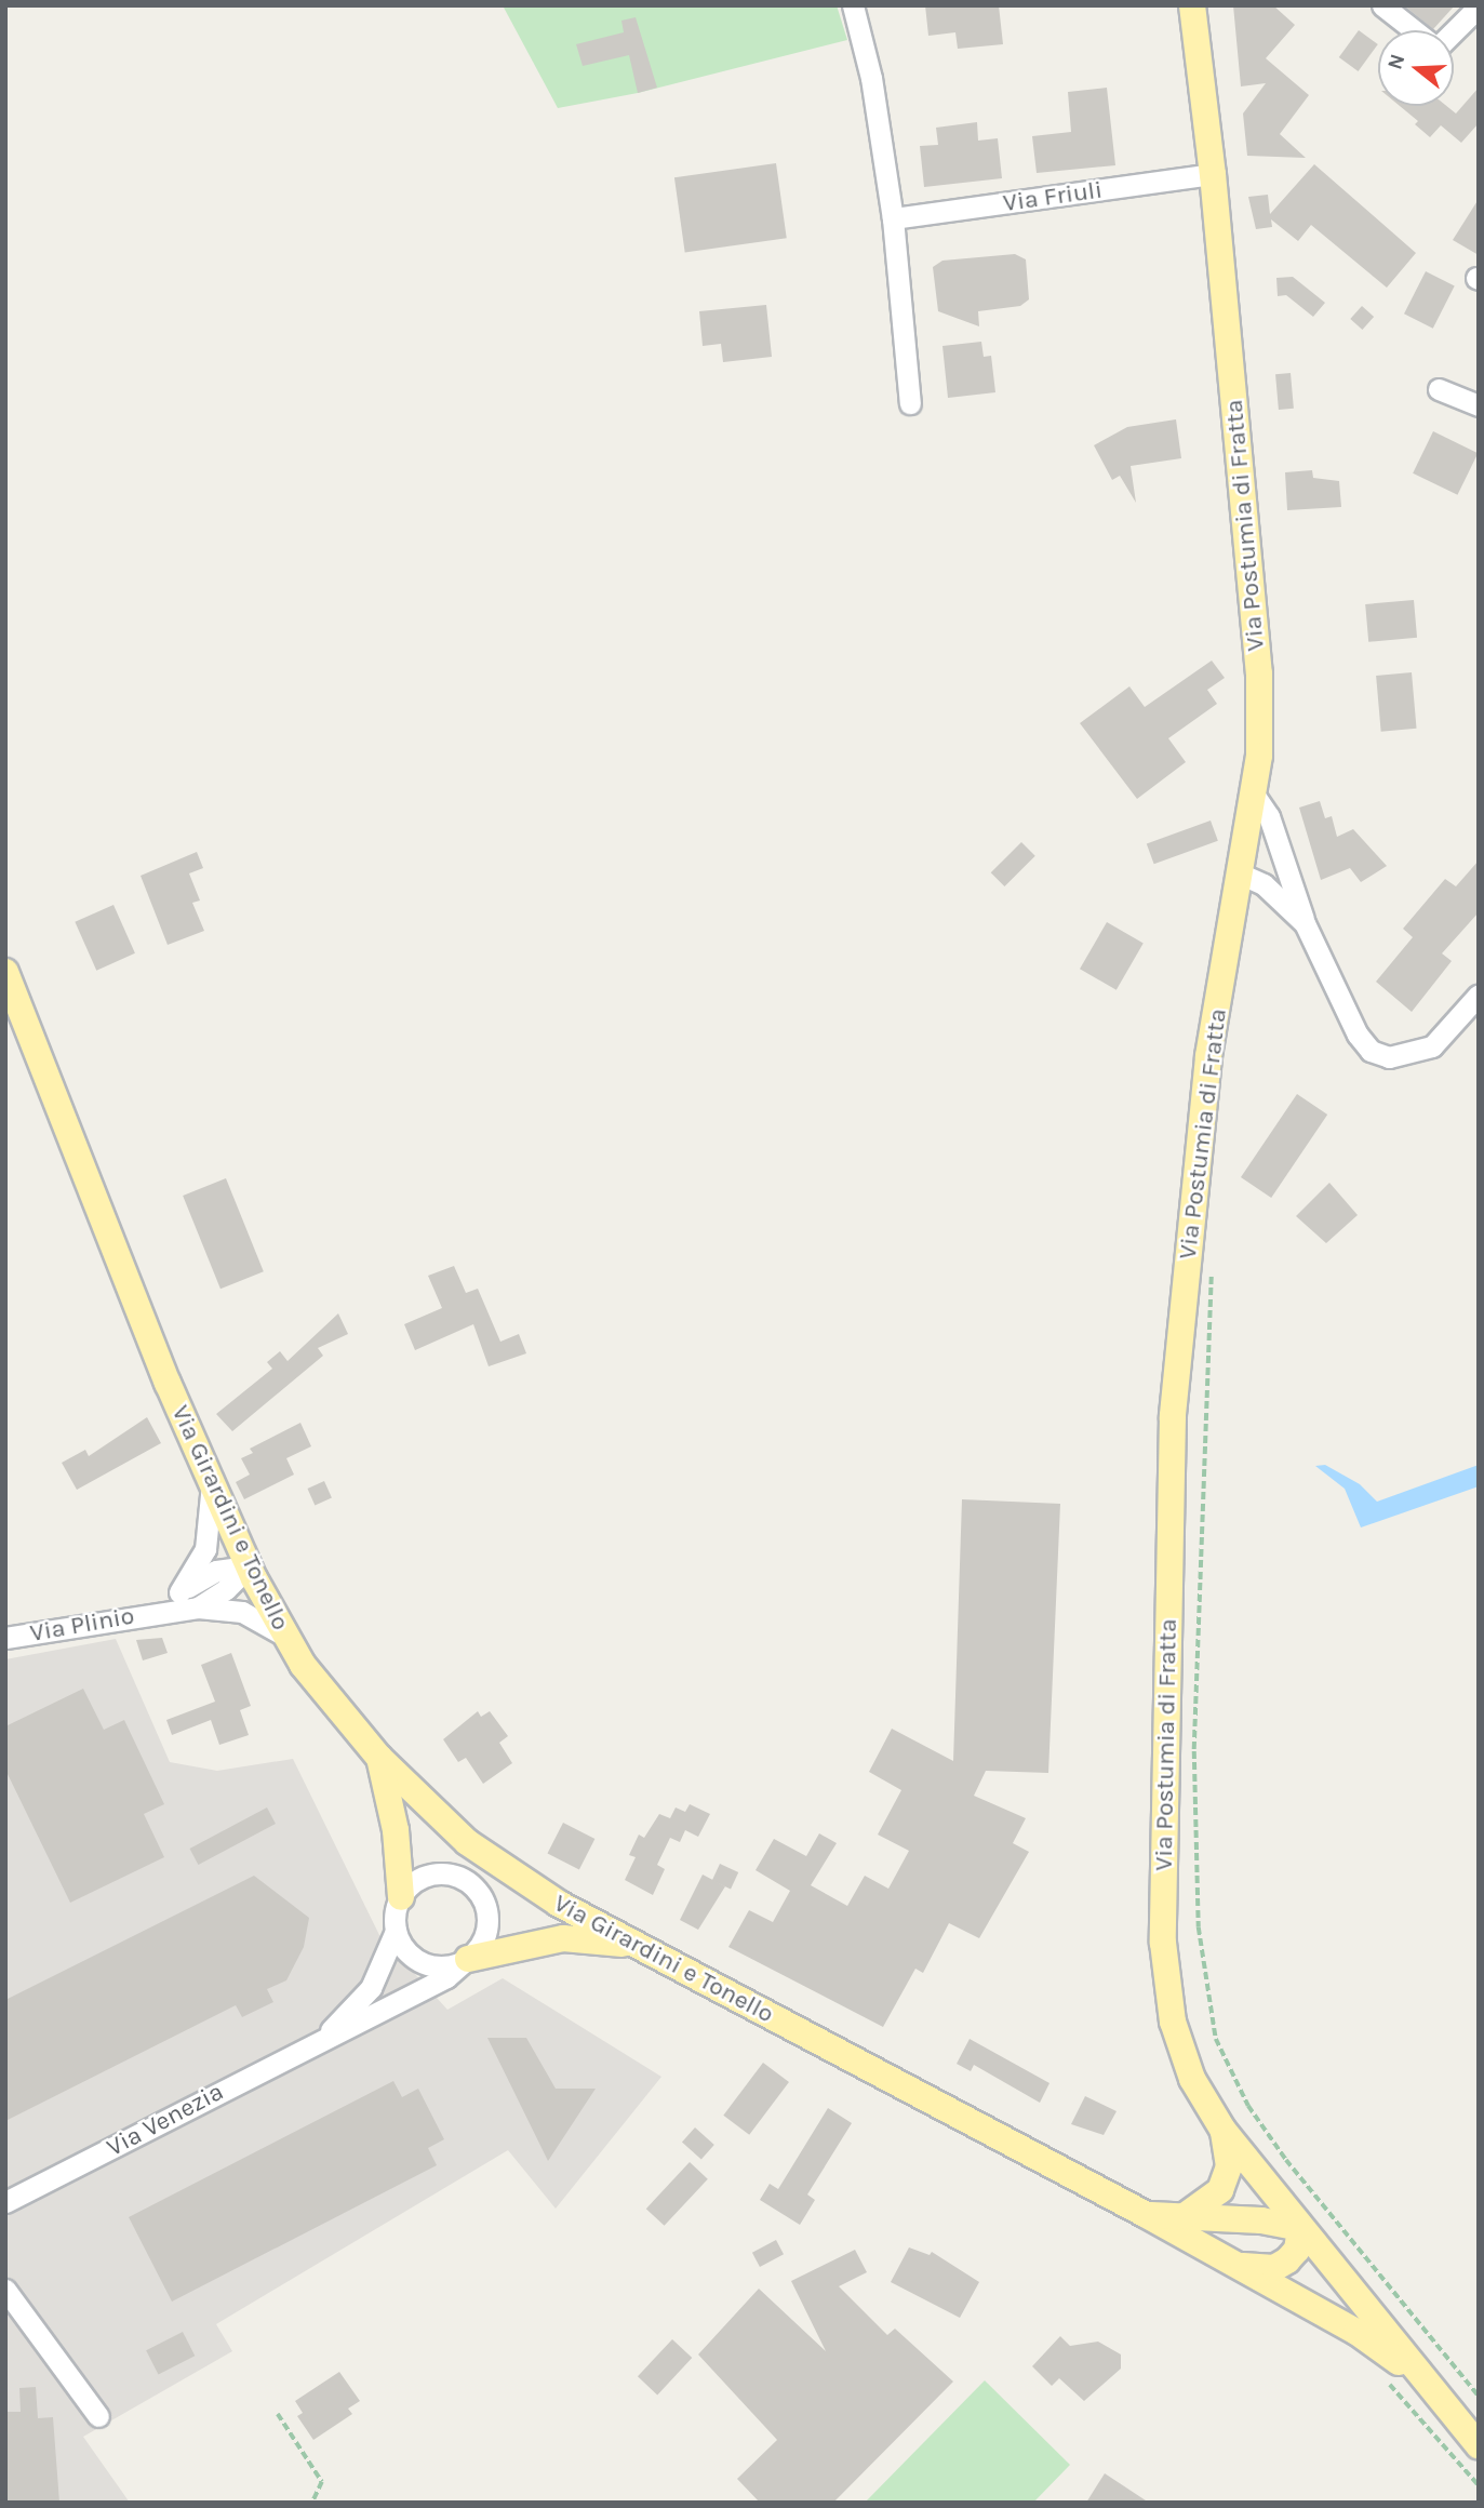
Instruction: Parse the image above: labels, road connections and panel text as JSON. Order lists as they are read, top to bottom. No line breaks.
{"streets":{"main road":["Via Postumia di Fratta","Via Girardini e Tonello"],"street":["Via Friuli","Via Plinio","Via Venezia"]},"crossings":[["Via Friuli","Via Postumia di Fratta"],["Via Postumia di Fratta","Via Girardini e Tonello"],["Via Girardini e Tonello","Via Plinio"]],"north":"left"}
